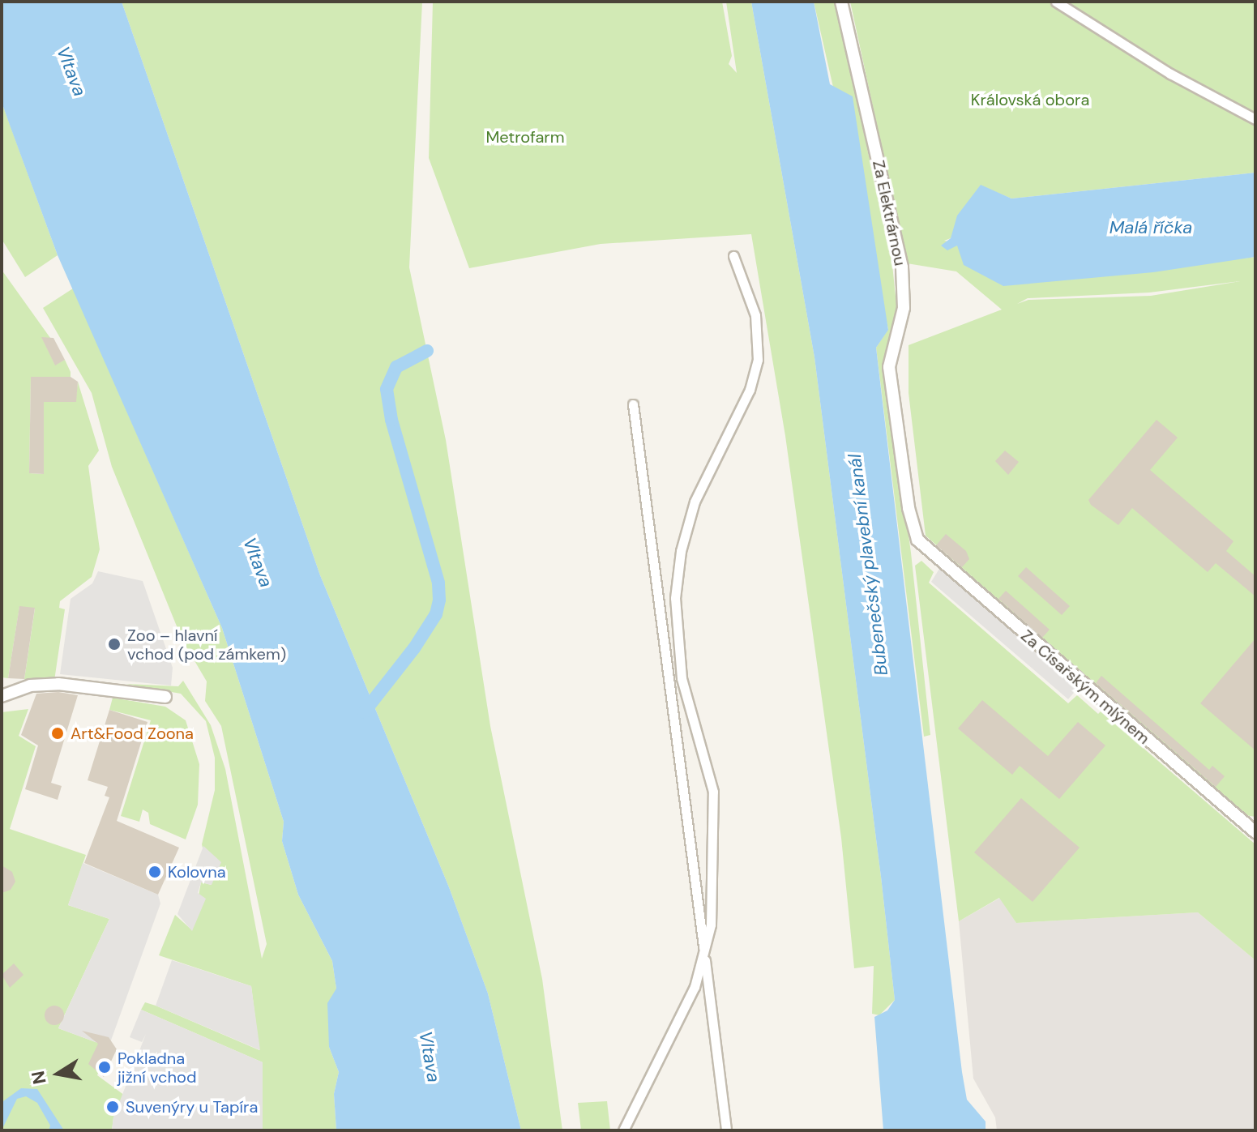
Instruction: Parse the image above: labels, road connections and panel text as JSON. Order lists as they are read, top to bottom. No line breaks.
{"streets":{"street":["Za Elektrárnou","Za Císařským mlýnem"]},"crossings":[["Za Elektrárnou","Za Císařským mlýnem"]],"water":["Vltava","Malá říčka","Bubenečský plavební kanál"],"parks":["Královská obora","Metrofarm"],"places":["Zoo – hlavní vchod (pod zámkem)","Art&Food Zoona","Kolovna","Pokladna jižní vchod","Suvenýry u Tapíra"],"north":"left"}
